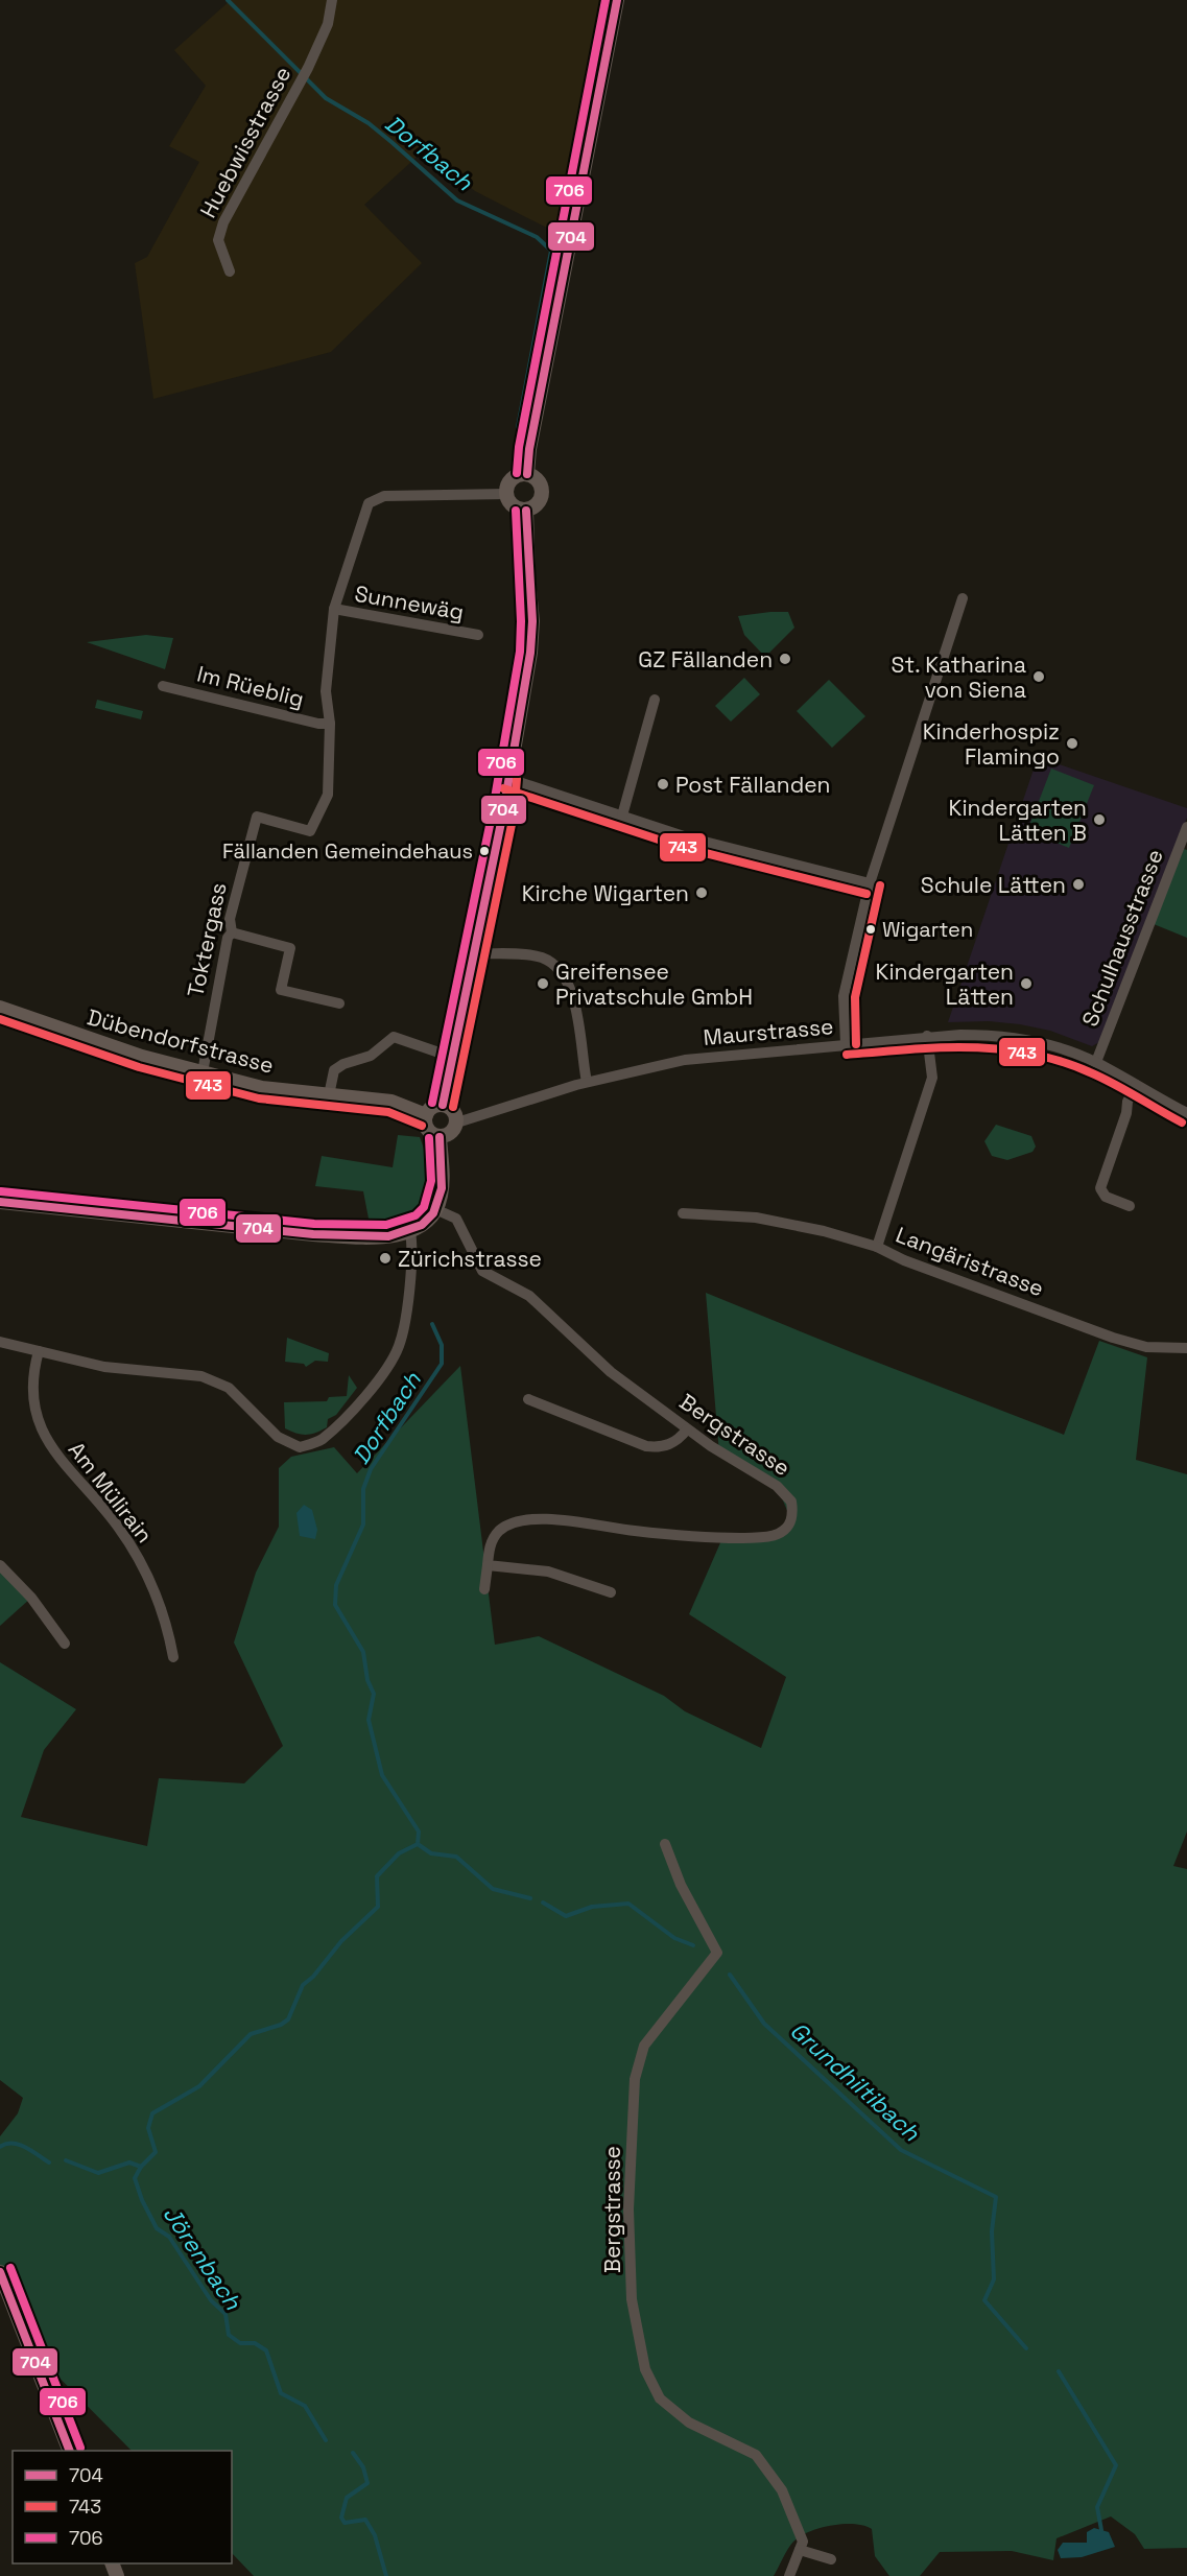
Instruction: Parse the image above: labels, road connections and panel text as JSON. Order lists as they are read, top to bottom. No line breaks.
{"streets":{"main road":["Dübendorfstrasse"],"street":["Huebwisstrasse","Sunnewäg","Im Rüeblig","Schulhausstrasse","Toktergass","Maurstrasse","Langäristrasse","Bergstrasse","Am Mülirain"]},"crossings":[["Im Rüeblig","Toktergass"],["Schulhausstrasse","Maurstrasse"],["Toktergass","Dübendorfstrasse"],["Maurstrasse","Dübendorfstrasse"],["Maurstrasse","Langäristrasse"]],"water":["Dorfbach","Grundhiltibach","Jörenbach"],"places":["GZ Fällanden","St. Katharina von Siena","Kinderhospiz Flamingo","Post Fällanden","Kindergarten Lätten B","Fällanden Gemeindehaus","Schule Lätten","Kirche Wigarten","Wigarten","Greifensee Privatschule GmbH","Kindergarten Lätten","Zürichstrasse"],"lines":["transit line 704","transit line 706","transit line 743"],"legend":["704","743","706"]}
